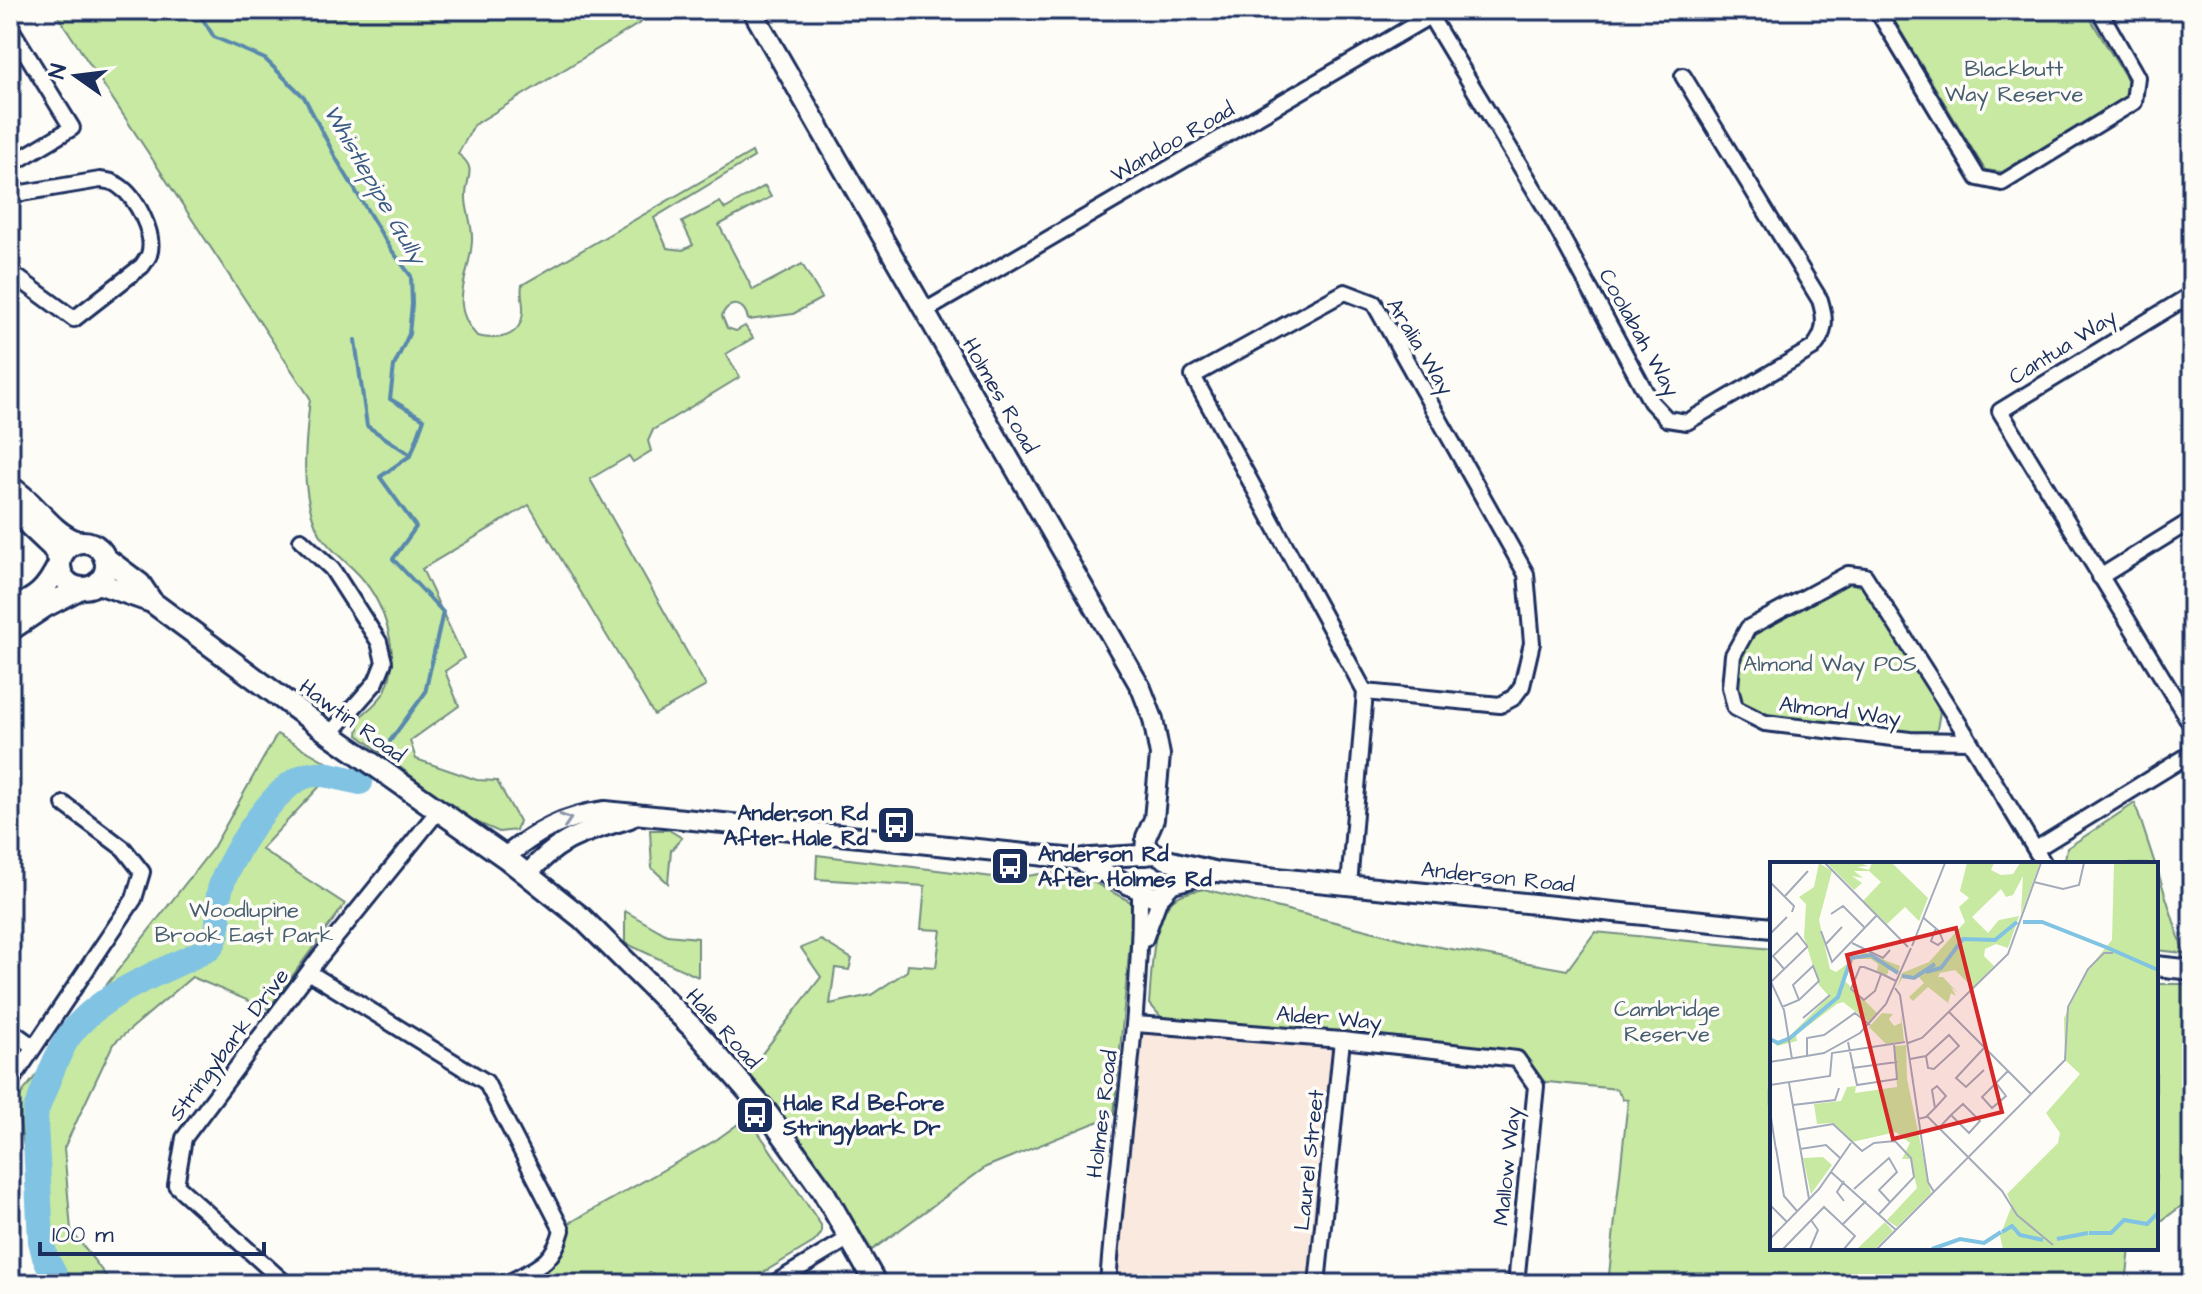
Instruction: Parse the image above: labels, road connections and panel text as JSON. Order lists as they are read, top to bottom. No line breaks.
{"streets":{"main road":["Hawtin Road","Hale Road"],"street":["Wandoo Road","Coolabah Way","Aralia Way","Cantua Way","Holmes Road","Almond Way","Anderson Road","Alder Way","Stringybark Drive","Laurel Street","Mallow Way"]},"crossings":[["Wandoo Road","Coolabah Way"],["Wandoo Road","Holmes Road"],["Holmes Road","Anderson Road"],["Holmes Road","Alder Way"],["Hawtin Road","Anderson Road"],["Hawtin Road","Hale Road"],["Hawtin Road","Stringybark Drive"],["Anderson Road","Hale Road"],["Alder Way","Laurel Street"],["Alder Way","Mallow Way"]],"water":["Whistlepipe Gully"],"parks":["Blackbutt Way Reserve","Almond Way POS","Woodlupine Brook East Park","Cambridge Reserve"],"places":{"bus stop":["Anderson Rd After Hale Rd","Anderson Rd After Holmes Rd","Hale Rd Before Stringybark Dr"]},"scale_bar":"100 m","north":"left"}
